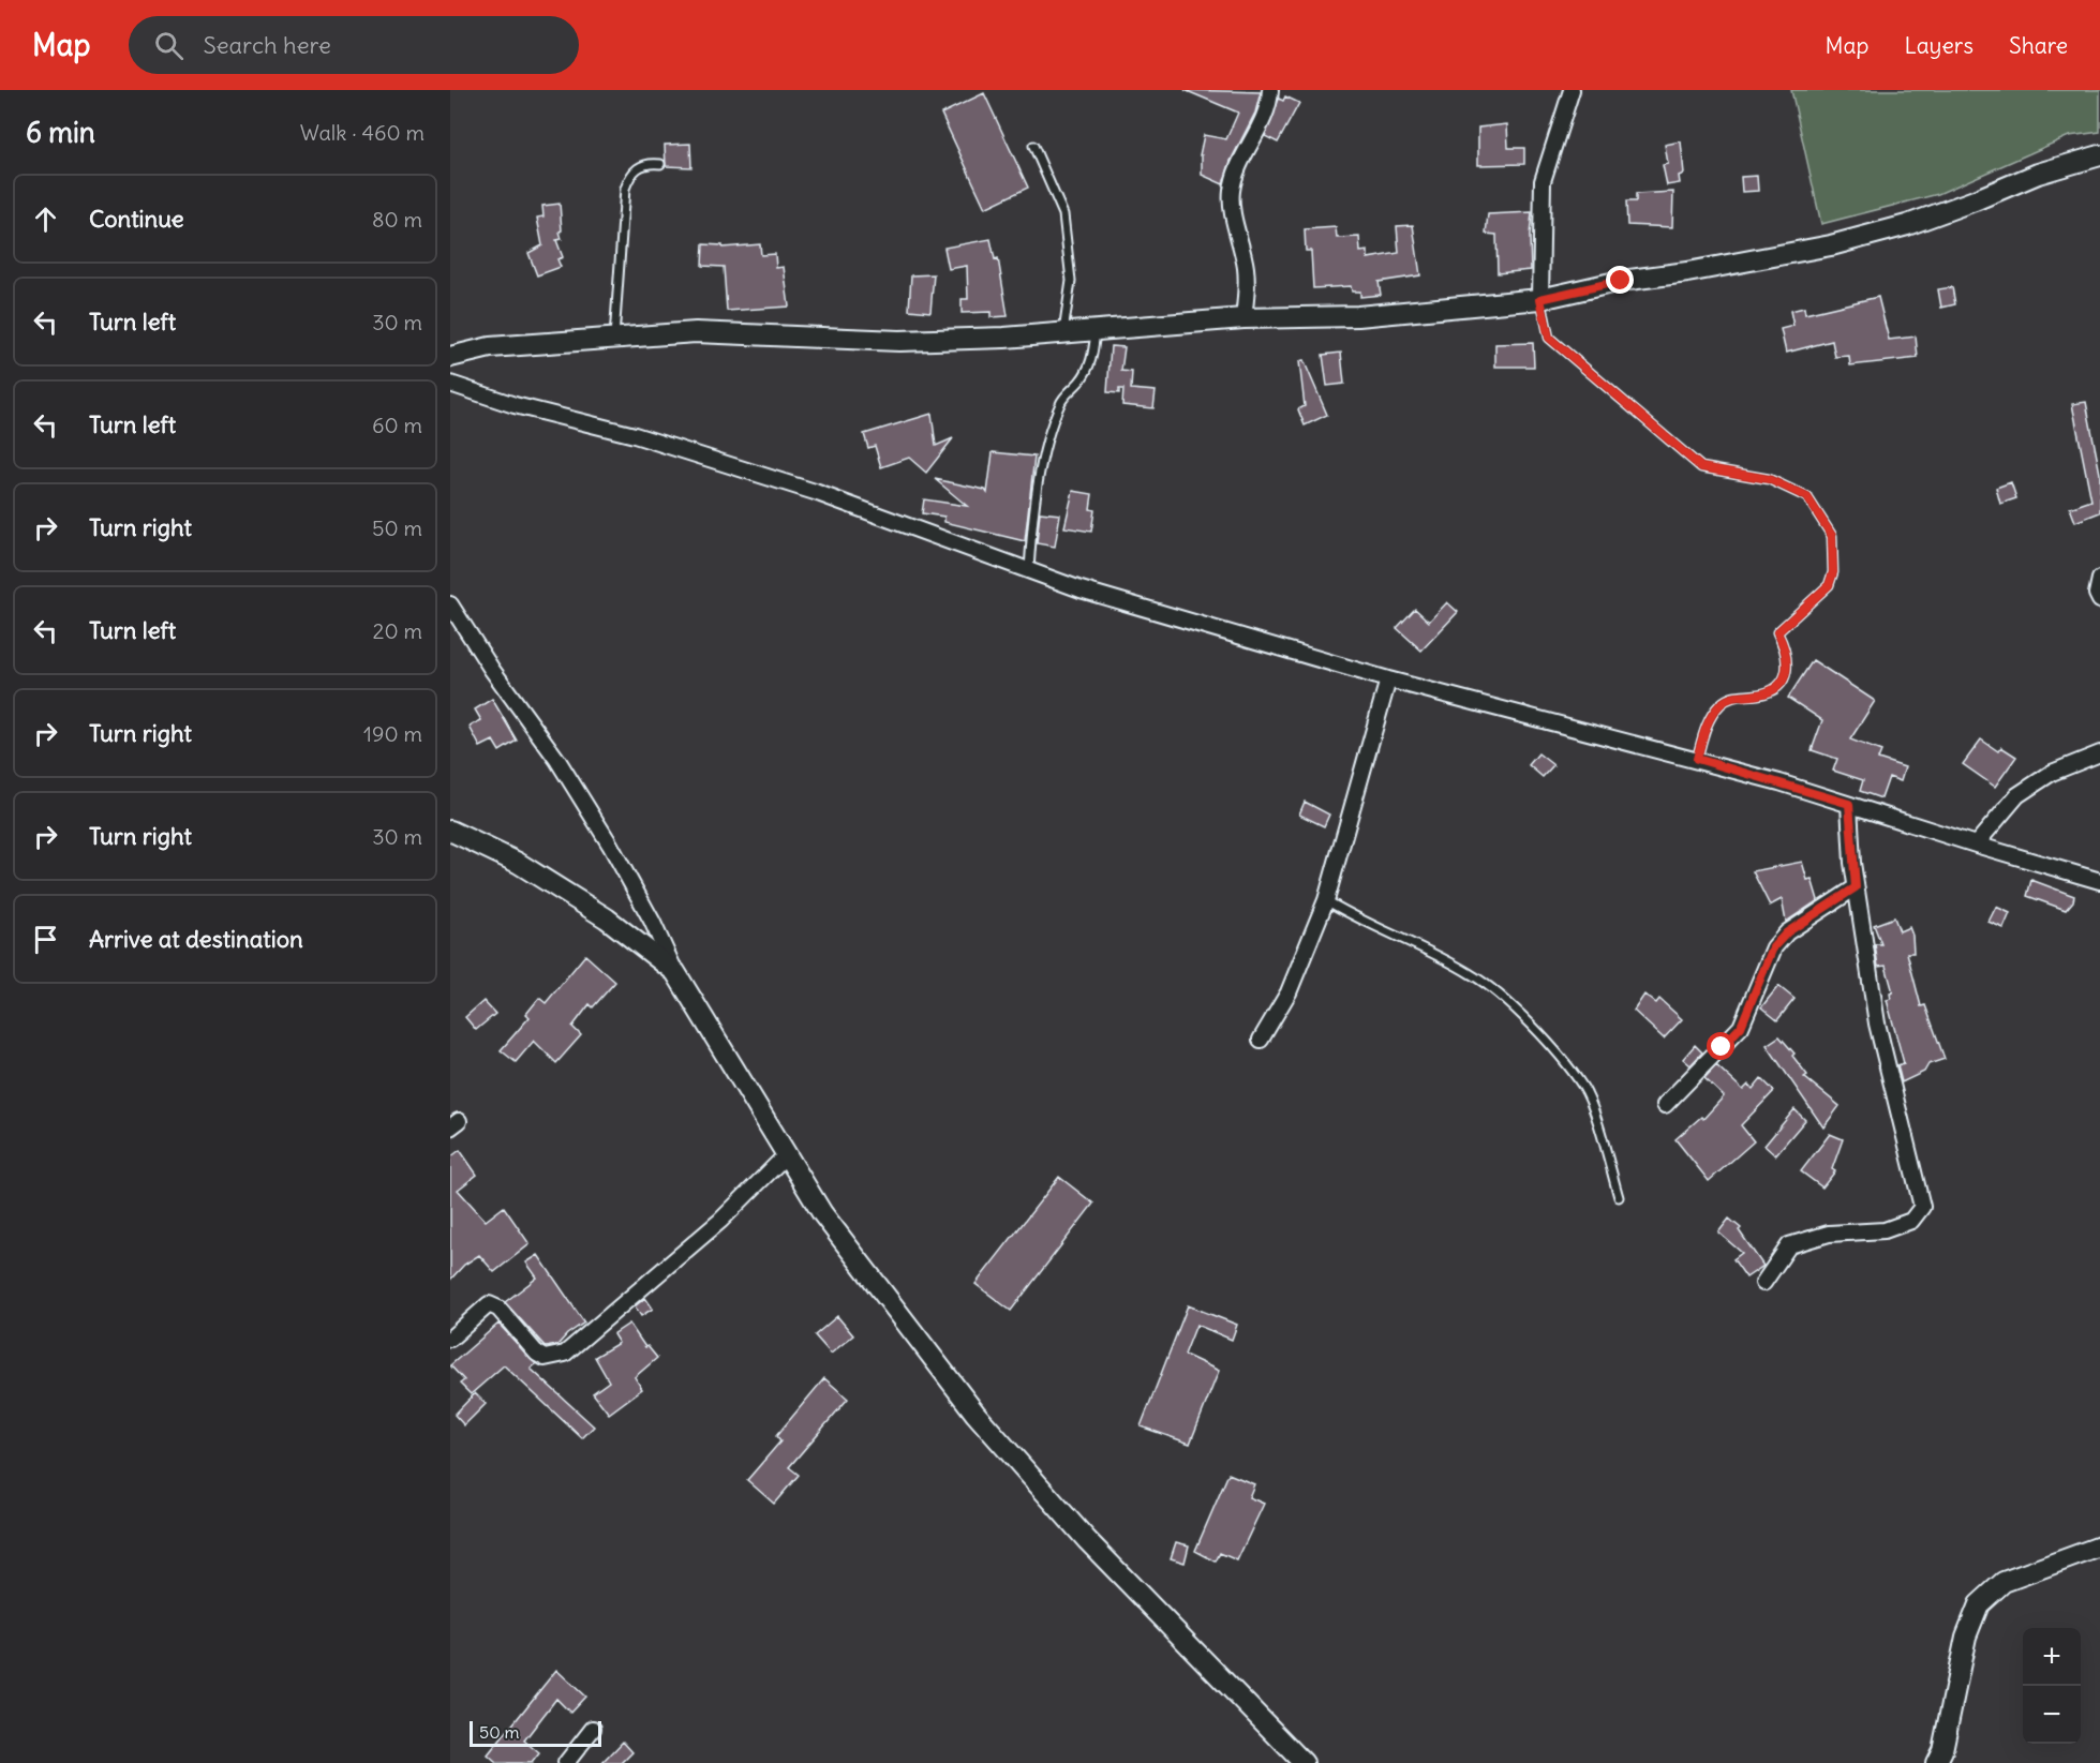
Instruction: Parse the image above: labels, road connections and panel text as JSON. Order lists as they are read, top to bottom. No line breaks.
{"scale_bar":"50 m","page":{"header":"Map","search":"Search here","nav":["Map","Layers","Share"],"heading":["6 min","Walk · 460 m"],"list":[["Continue","80 m"],["Turn left","30 m"],["Turn left","60 m"],["Turn right","50 m"],["Turn left","20 m"],["Turn right","190 m"],["Turn right","30 m"],"Arrive at destination"],"map_buttons":["+","−"],"scale":"50 m"}}
